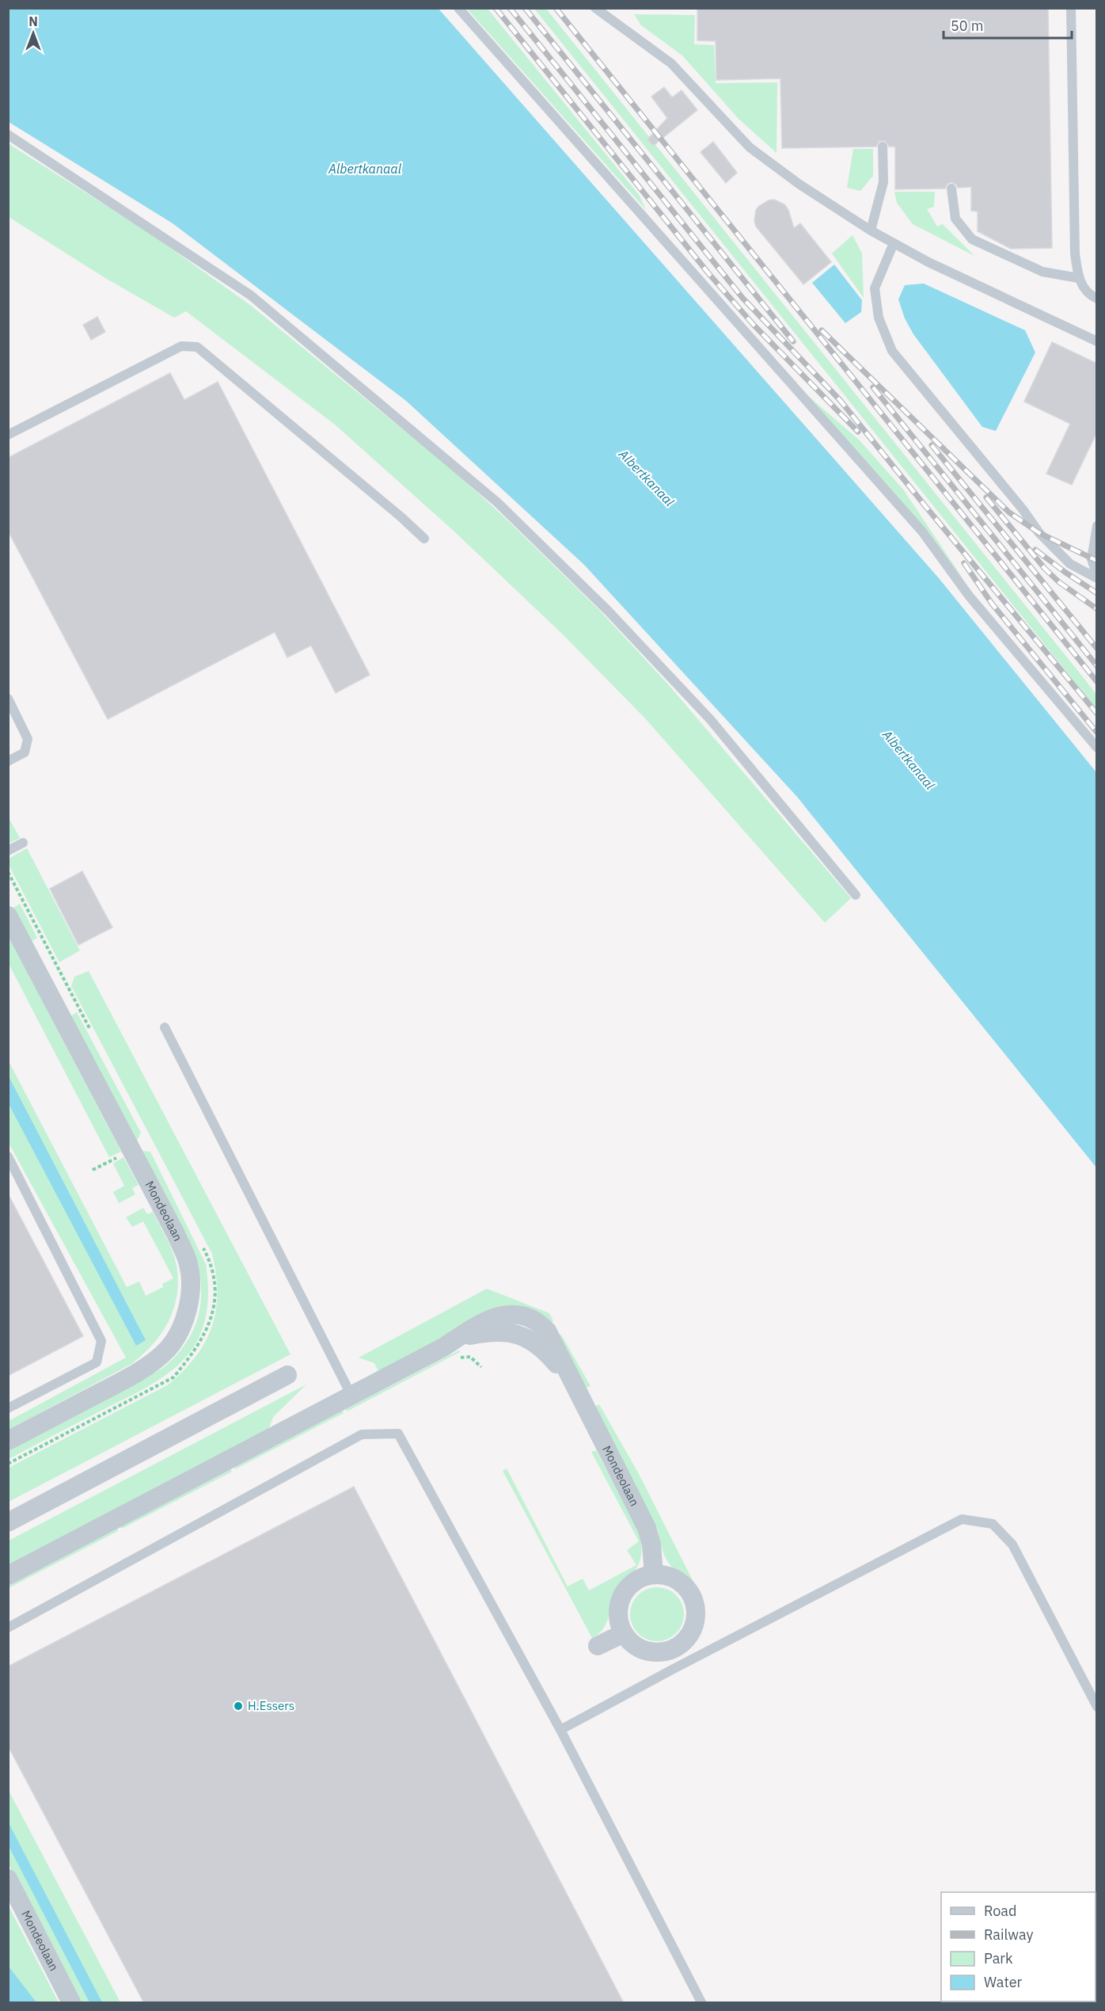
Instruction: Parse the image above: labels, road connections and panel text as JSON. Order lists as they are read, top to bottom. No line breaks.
{"streets":{"street":["Mondeolaan"]},"water":["Albertkanaal"],"places":["H.Essers"],"legend":["Road","Railway","Park","Water"],"scale_bar":"50 m","north":"top"}
